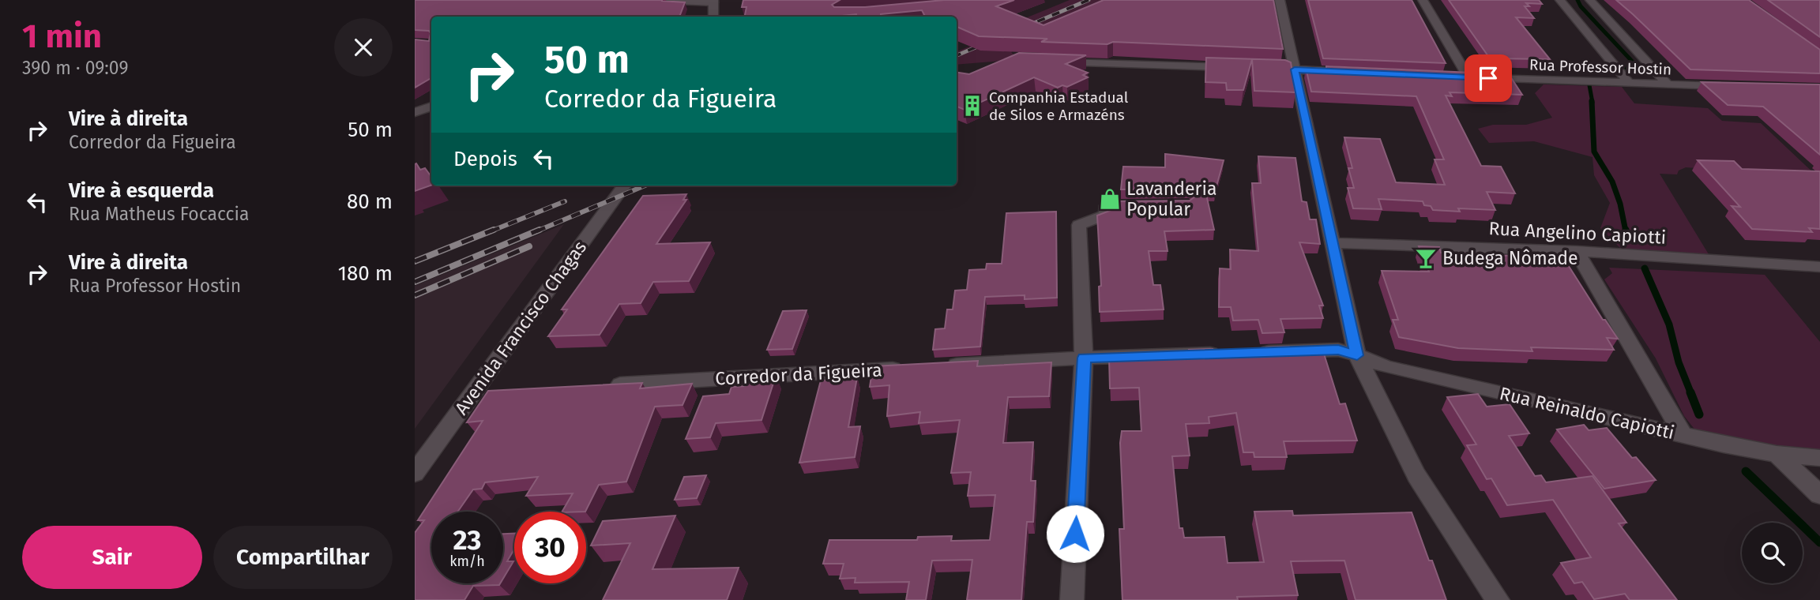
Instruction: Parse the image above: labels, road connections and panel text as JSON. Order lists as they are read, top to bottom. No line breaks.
{"streets":{"street":["Rua Professor Hostin","Rua Angelino Capiotti","Avenida Francisco Chagas","Corredor da Figueira","Rua Reinaldo Capiotti"]},"places":{"building":["Companhia Estadual de Silos e Armazéns"],"shop":["Lavanderia Popular"],"bar":["Budega Nômade"]},"page":{"heading":["1 min","390 m · 09:09"],"turn":["50 m","Corredor da Figueira"],"list":[{"name":"Vire à direita","note":"Corredor da Figueira","value":"50 m"},{"name":"Vire à esquerda","note":"Rua Matheus Focaccia","value":"80 m"},{"name":"Vire à direita","note":"Rua Professor Hostin","value":"180 m"}],"then":"Depois","speed":"23 km/h","limit":"30","buttons":["Sair","Compartilhar"]}}
